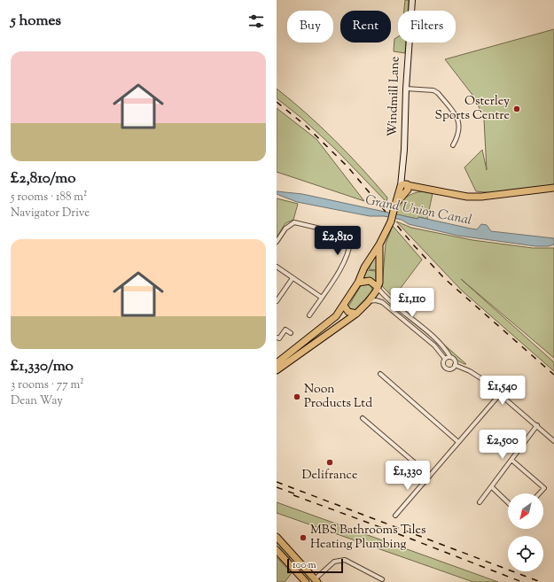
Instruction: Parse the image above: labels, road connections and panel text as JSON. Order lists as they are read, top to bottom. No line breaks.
{"streets":{"main road":["Windmill Lane"]},"water":["Grand Union Canal"],"places":["Osterley Sports Centre","Noon Products Ltd","Delifrance","MBS Bathrooms Tiles Heating Plumbing"],"scale_bar":"100 m","north":"bottom left","page":{"heading":"5 homes","chip":["Buy","Rent","Filters"],"list":[{"name":"£2,810/mo","note":"5 rooms · 188 m² · Navigator Drive"},{"name":"£1,330/mo","note":"3 rooms · 77 m² · Dean Way"}],"price":["£2,810","£1,110","£1,540","£2,500","£1,330"],"scale":"100 m"}}
